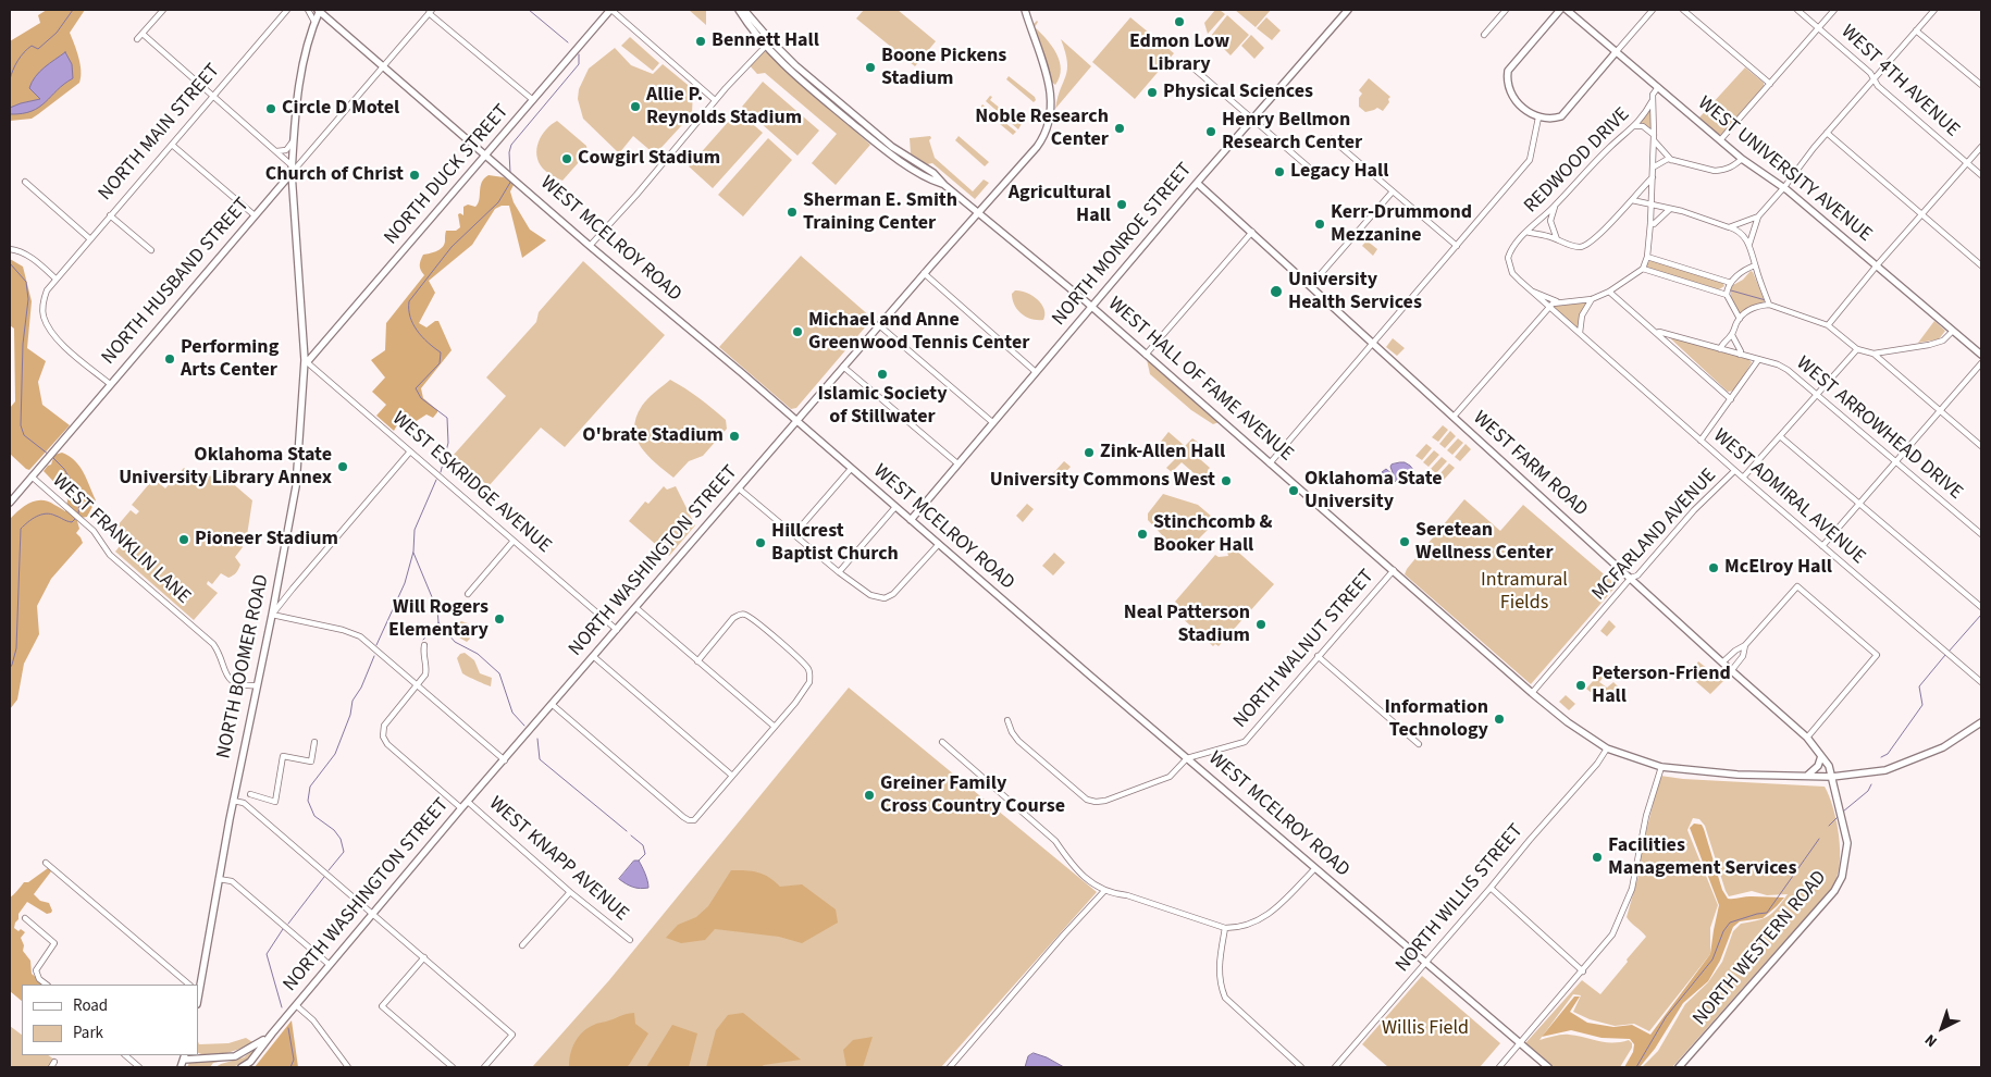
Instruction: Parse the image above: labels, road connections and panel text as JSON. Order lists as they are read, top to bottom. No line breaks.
{"streets":{"main road":["WEST UNIVERSITY AVENUE","NORTH DUCK STREET","WEST MCELROY ROAD","NORTH MONROE STREET","NORTH HUSBAND STREET","WEST HALL OF FAME AVENUE","WEST FARM ROAD","NORTH WASHINGTON STREET","NORTH BOOMER ROAD","NORTH WESTERN ROAD"],"street":["WEST 4TH AVENUE","NORTH MAIN STREET","REDWOOD DRIVE","WEST ARROWHEAD DRIVE","WEST ESKRIDGE AVENUE","WEST ADMIRAL AVENUE","MCFARLAND AVENUE","WEST FRANKLIN LANE","NORTH WALNUT STREET","WEST KNAPP AVENUE","NORTH WILLIS STREET"]},"crossings":[["NORTH MAIN STREET","NORTH HUSBAND STREET"],["REDWOOD DRIVE","WEST UNIVERSITY AVENUE"],["REDWOOD DRIVE","WEST ADMIRAL AVENUE"],["NORTH DUCK STREET","WEST MCELROY ROAD"],["NORTH DUCK STREET","WEST ESKRIDGE AVENUE"],["NORTH DUCK STREET","NORTH BOOMER ROAD"],["WEST MCELROY ROAD","NORTH MONROE STREET"],["WEST MCELROY ROAD","NORTH HUSBAND STREET"],["WEST MCELROY ROAD","NORTH WASHINGTON STREET"],["WEST MCELROY ROAD","NORTH WALNUT STREET"],["WEST MCELROY ROAD","NORTH BOOMER ROAD"],["WEST MCELROY ROAD","NORTH WILLIS STREET"],["NORTH MONROE STREET","WEST HALL OF FAME AVENUE"],["NORTH MONROE STREET","WEST FARM ROAD"],["NORTH HUSBAND STREET","WEST FRANKLIN LANE"],["NORTH HUSBAND STREET","NORTH BOOMER ROAD"],["WEST HALL OF FAME AVENUE","WEST FARM ROAD"],["WEST HALL OF FAME AVENUE","MCFARLAND AVENUE"],["WEST HALL OF FAME AVENUE","NORTH WASHINGTON STREET"],["WEST HALL OF FAME AVENUE","NORTH WALNUT STREET"],["WEST HALL OF FAME AVENUE","NORTH WILLIS STREET"],["WEST HALL OF FAME AVENUE","NORTH WESTERN ROAD"],["WEST FARM ROAD","MCFARLAND AVENUE"],["WEST FARM ROAD","NORTH WESTERN ROAD"],["WEST ESKRIDGE AVENUE","NORTH WASHINGTON STREET"],["WEST ESKRIDGE AVENUE","NORTH BOOMER ROAD"],["WEST ADMIRAL AVENUE","MCFARLAND AVENUE"],["WEST FRANKLIN LANE","NORTH BOOMER ROAD"],["NORTH WASHINGTON STREET","WEST KNAPP AVENUE"]],"parks":["Intramural Fields","Willis Field"],"places":["Edmon Low Library","Bennett Hall","Boone Pickens Stadium","Physical Sciences","Allie P. Reynolds Stadium","Circle D Motel","Noble Research Center","Henry Bellmon Research Center","Cowgirl Stadium","Legacy Hall","Church of Christ","Agricultural Hall","Sherman E. Smith Training Center","Kerr-Drummond Mezzanine","University Health Services","Michael and Anne Greenwood Tennis Center","Performing Arts Center","Islamic Society of Stillwater","O'brate Stadium","Zink-Allen Hall","Oklahoma State University Library Annex","University Commons West","Oklahoma State University","Stinchcomb & Booker Hall","Pioneer Stadium","Seretean Wellness Center","Hillcrest Baptist Church","McElroy Hall","Will Rogers Elementary","Neal Patterson Stadium","Peterson-Friend Hall","Information Technology","Greiner Family Cross Country Course","Facilities Management Services"],"legend":["Road","Park"],"north":"bottom left"}
